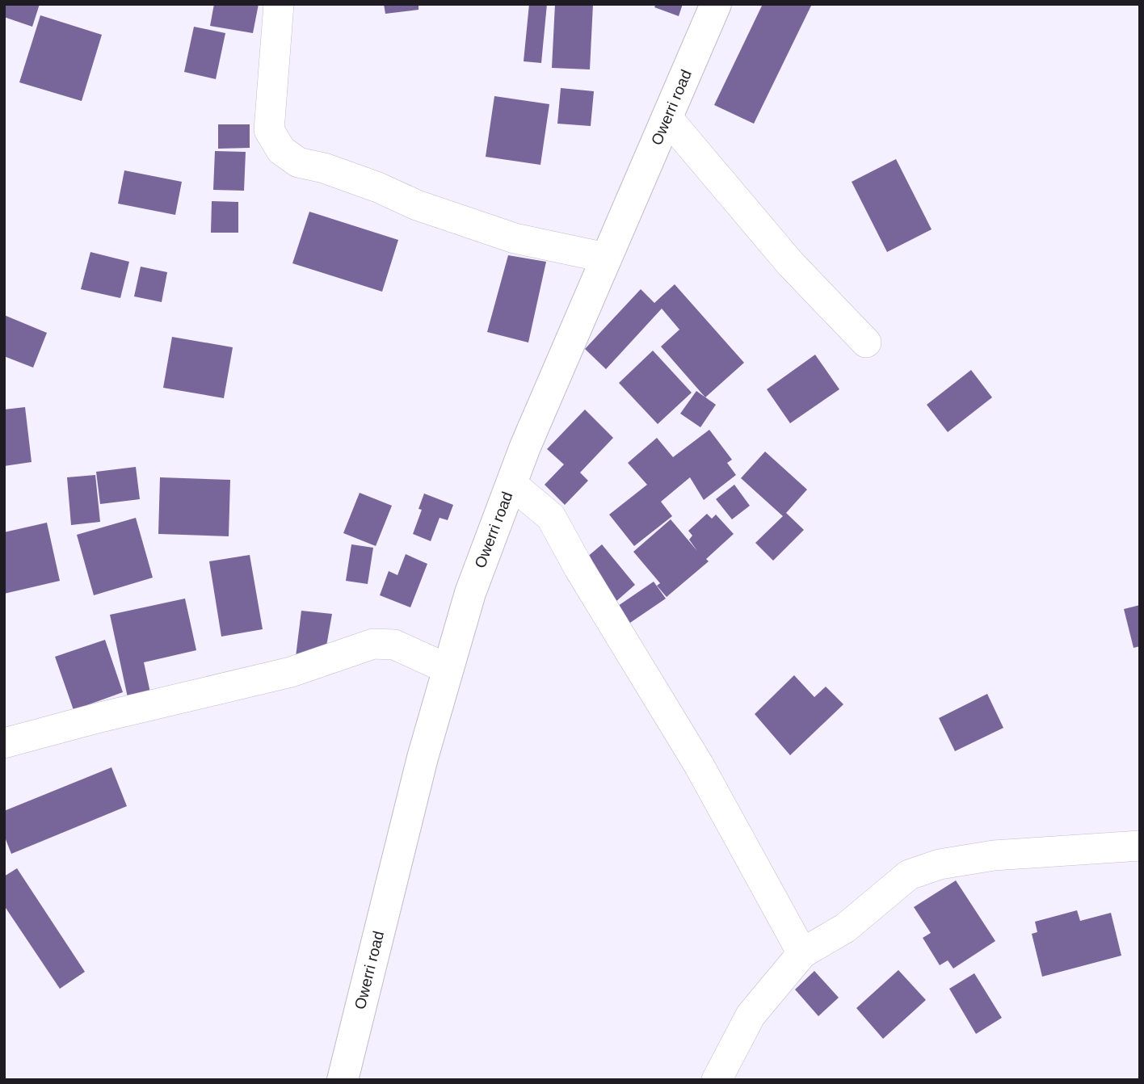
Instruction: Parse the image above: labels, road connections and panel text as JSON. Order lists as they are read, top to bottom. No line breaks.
{"streets":{"main road":["Owerri road"]}}
